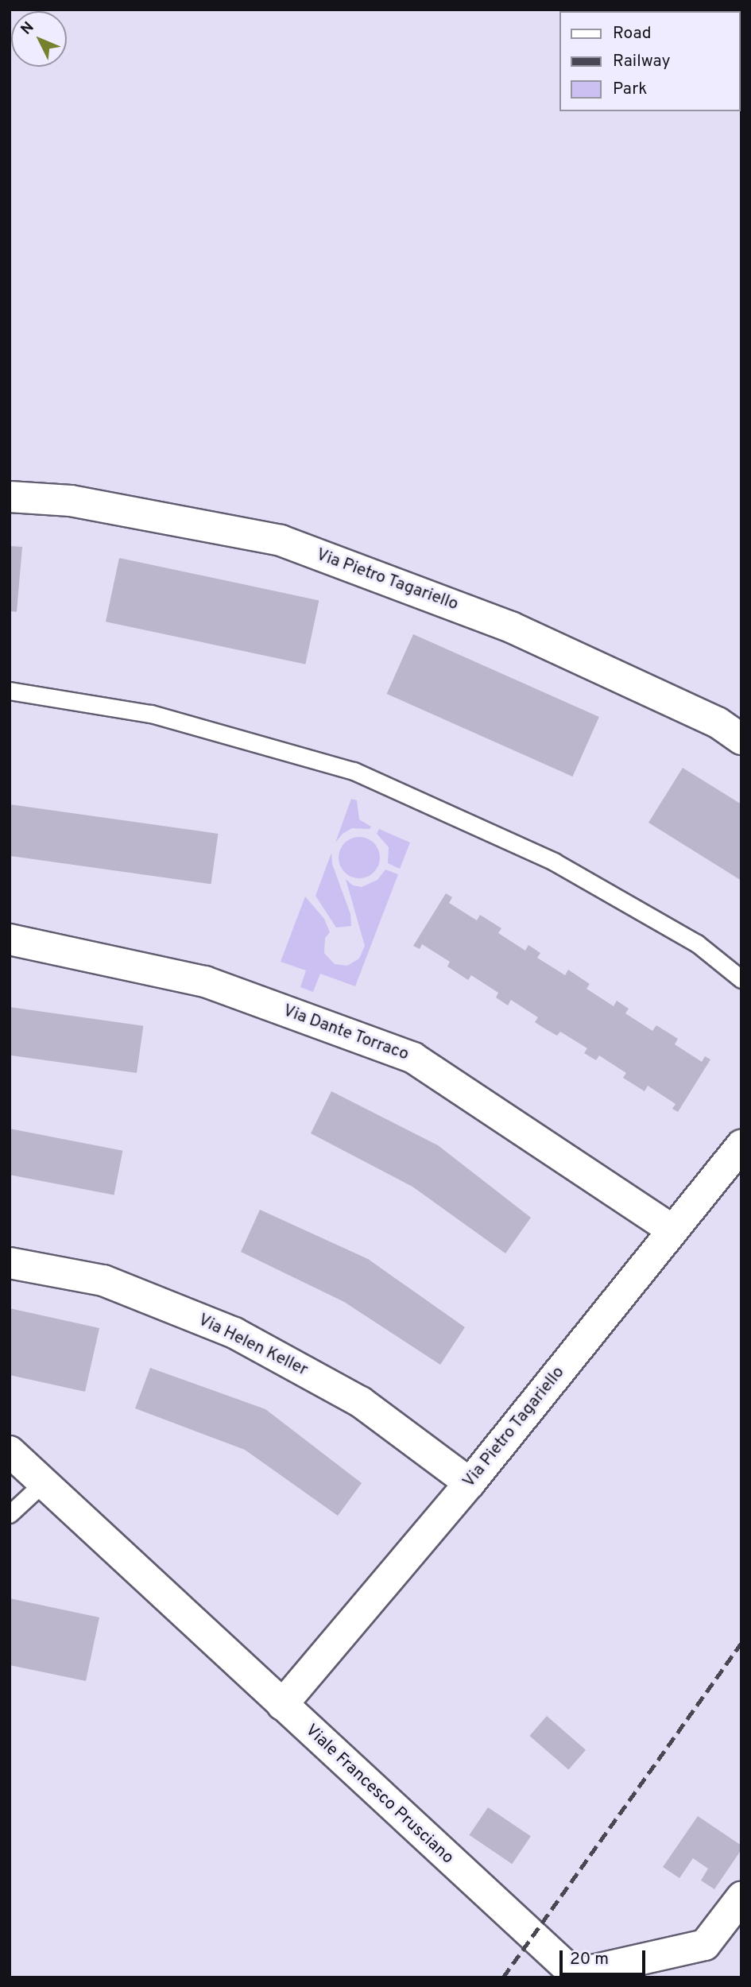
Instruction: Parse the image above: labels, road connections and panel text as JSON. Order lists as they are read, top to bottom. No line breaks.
{"streets":{"street":["Via Pietro Tagariello","Via Dante Torraco","Via Helen Keller","Viale Francesco Prusciano"]},"crossings":[["Via Pietro Tagariello","Via Dante Torraco"],["Via Pietro Tagariello","Via Helen Keller"],["Via Pietro Tagariello","Viale Francesco Prusciano"]],"legend":["Road","Railway","Park"],"scale_bar":"20 m","north":"top left"}
